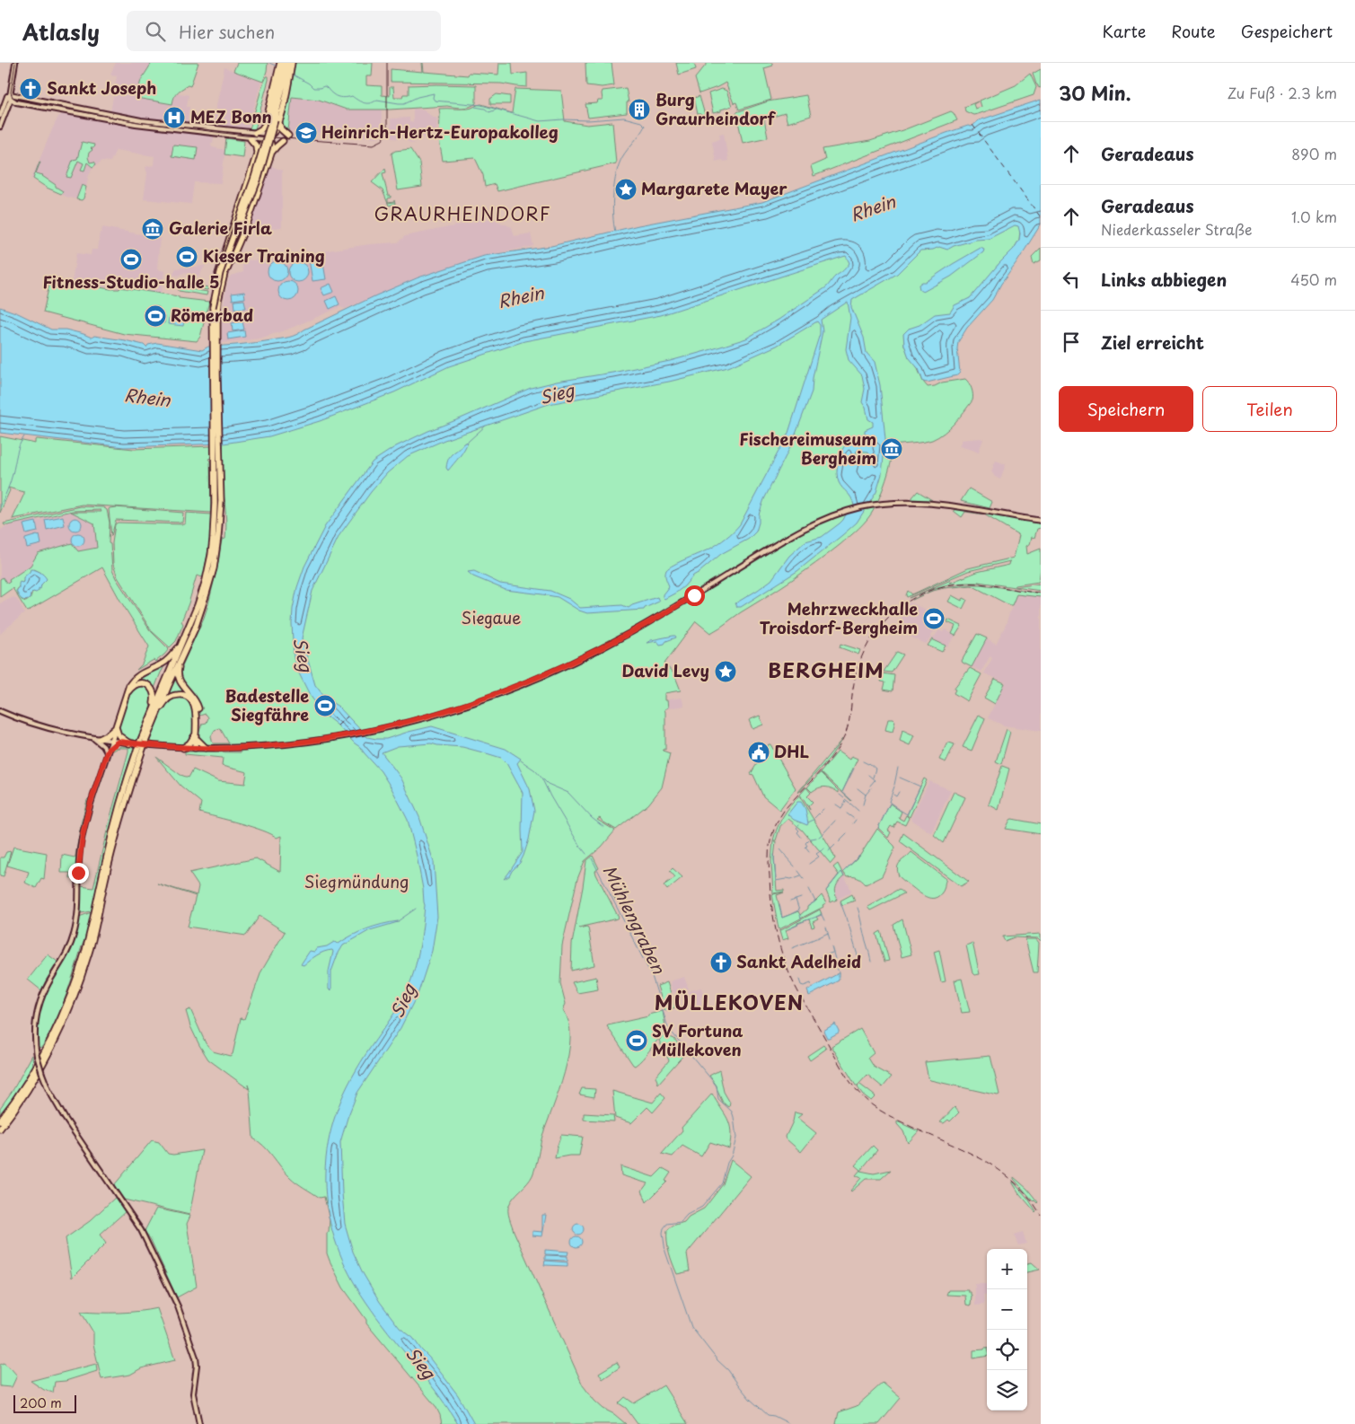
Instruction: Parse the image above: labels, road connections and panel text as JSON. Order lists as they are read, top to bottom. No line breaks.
{"districts":["GRAURHEINDORF","BERGHEIM","MÜLLEKOVEN"],"water":["Rhein","Sieg","Mühlengraben"],"parks":["Siegaue","Siegmündung"],"places":{"church":["Sankt Joseph","Sankt Adelheid"],"building":["Burg Graurheindorf"],"hospital":["MEZ Bonn"],"school or university":["Heinrich-Hertz-Europakolleg"],"place":["Margarete Mayer","David Levy"],"museum":["Galerie Firla","Fischereimuseum Bergheim"],"sports":["Kieser Training","Fitness-Studio-halle 5","Römerbad","Mehrzweckhalle Troisdorf-Bergheim","Badestelle Siegfähre","SV Fortuna Müllekoven"],"public building":["DHL"]},"scale_bar":"200 m","page":{"header":"Atlasly","search":"Hier suchen","nav":["Karte","Route","Gespeichert"],"heading":["30 Min.","Zu Fuß · 2.3 km"],"list":[["Geradeaus","890 m"],["Geradeaus","Niederkasseler Straße","1.0 km"],["Links abbiegen","450 m"],"Ziel erreicht"],"buttons":["Speichern","Teilen"],"map_buttons":["+","−"],"scale":"200 m"}}
